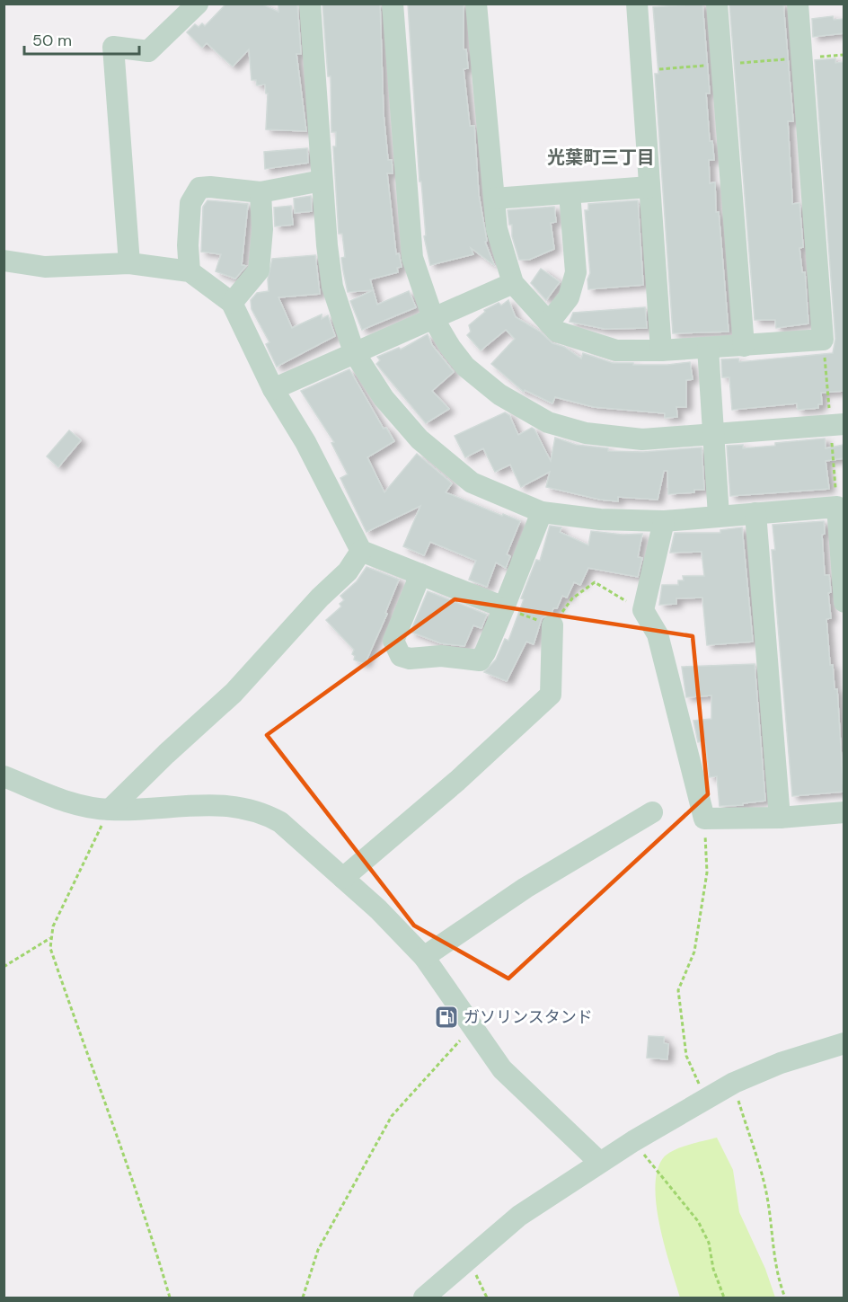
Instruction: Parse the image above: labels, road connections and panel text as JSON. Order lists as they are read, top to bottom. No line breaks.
{"districts":["光葉町三丁目"],"places":{"fuel station":["ガソリンスタンド"]},"scale_bar":"50 m"}
